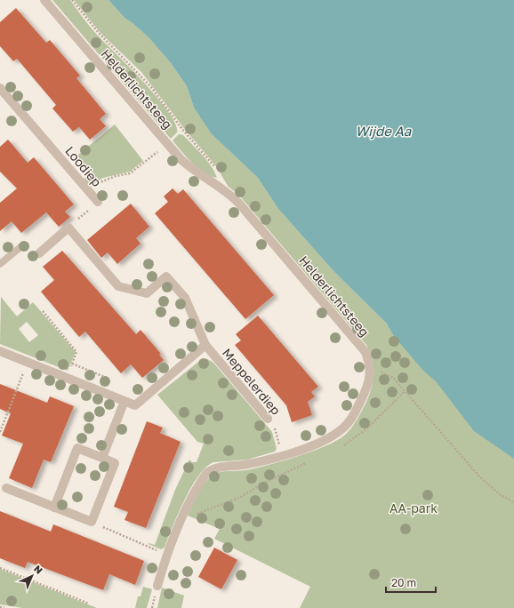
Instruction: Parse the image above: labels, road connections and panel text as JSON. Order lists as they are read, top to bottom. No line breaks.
{"streets":{"street":["Helderlichtsteeg","Loodiep","Meppelerdiep"]},"crossings":[["Loodiep","Meppelerdiep"]],"water":["Wijde Aa"],"parks":["AA-park"],"scale_bar":"20 m","north":"top right"}
